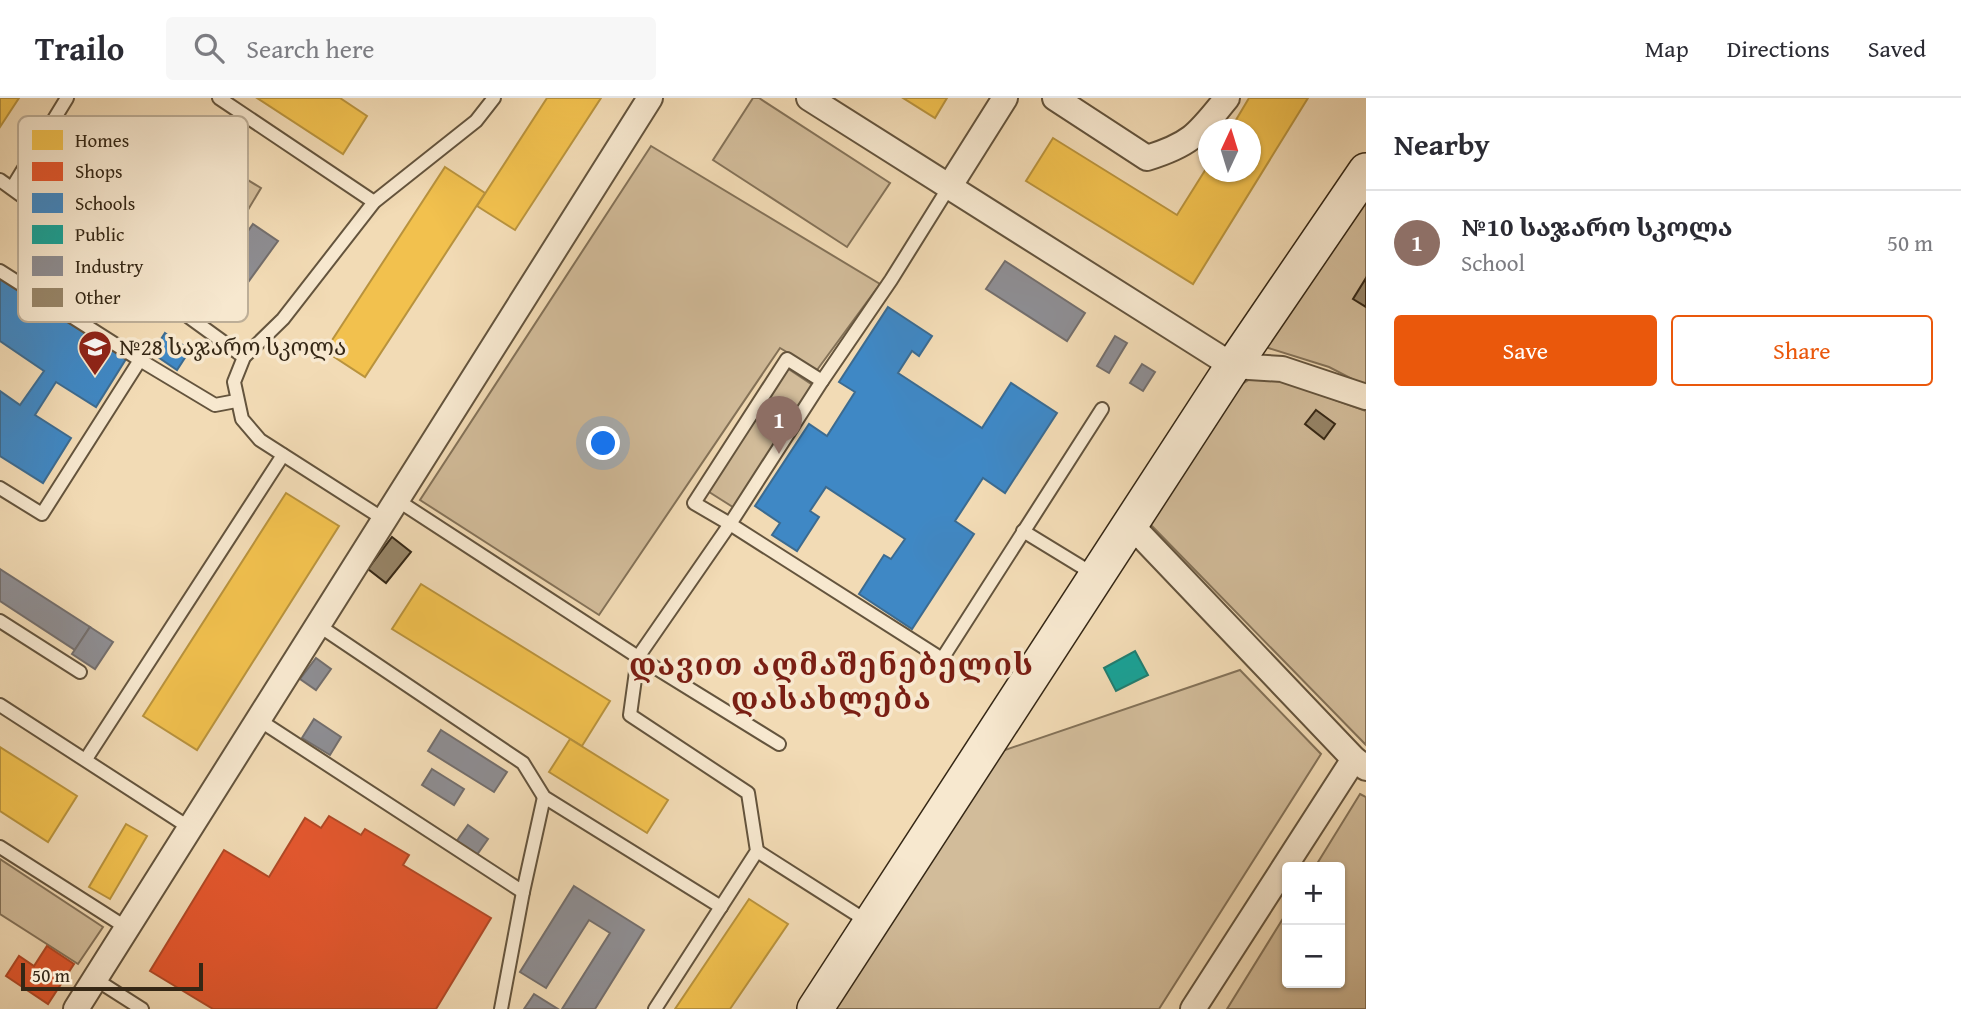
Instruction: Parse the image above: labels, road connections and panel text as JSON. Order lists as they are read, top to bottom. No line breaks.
{"districts":["დავით აღმაშენებელის დასახლება"],"places":{"school or university":["№28 საჯარო სკოლა"]},"legend":["Homes","Shops","Schools","Public","Industry","Other"],"scale_bar":"50 m","north":"top","page":{"header":"Trailo","search":"Search here","nav":["Map","Directions","Saved"],"heading":"Nearby","list":[{"mark":"1","name":"№10 საჯარო სკოლა","note":"School","value":"50 m"}],"buttons":["Save","Share"],"pins":"1","map_buttons":["+","−"],"scale":"50 m"}}
